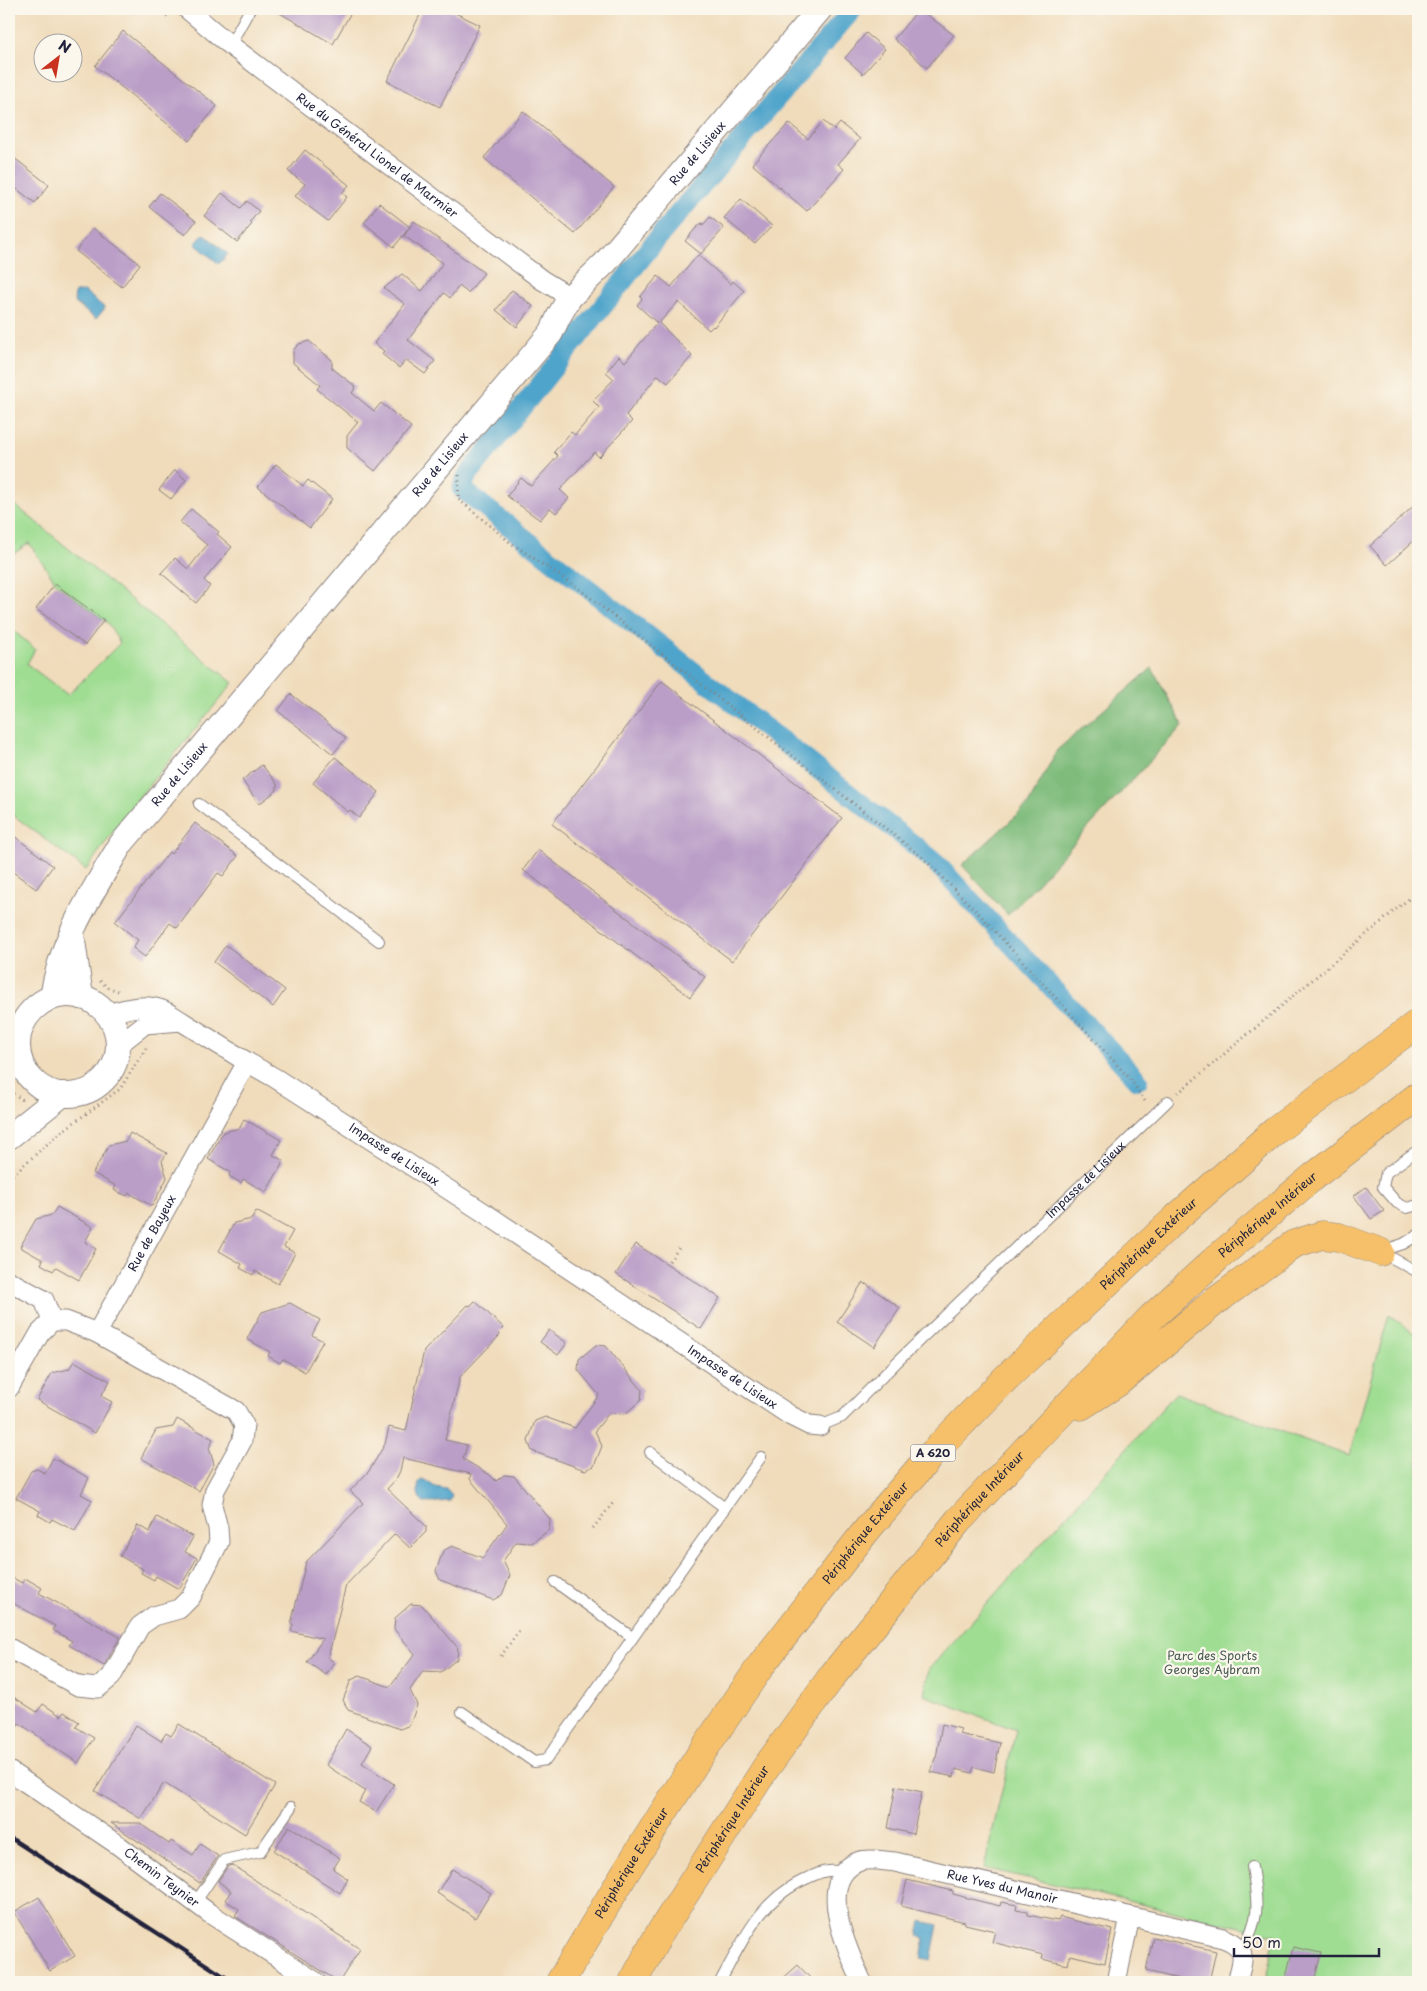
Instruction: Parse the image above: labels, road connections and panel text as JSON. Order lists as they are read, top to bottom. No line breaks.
{"streets":{"highway":["Périphérique Intérieur","Périphérique Extérieur","A 620"],"street":["Rue de Lisieux","Rue du Général Lionel de Marmier","Impasse de Lisieux","Rue de Bayeux","Chemin Teynier","Rue Yves du Manoir"]},"crossings":[["Rue de Lisieux","Rue du Général Lionel de Marmier"],["Impasse de Lisieux","Rue de Bayeux"]],"parks":["Parc des Sports Georges Aybram"],"scale_bar":"50 m","north":"top right"}
